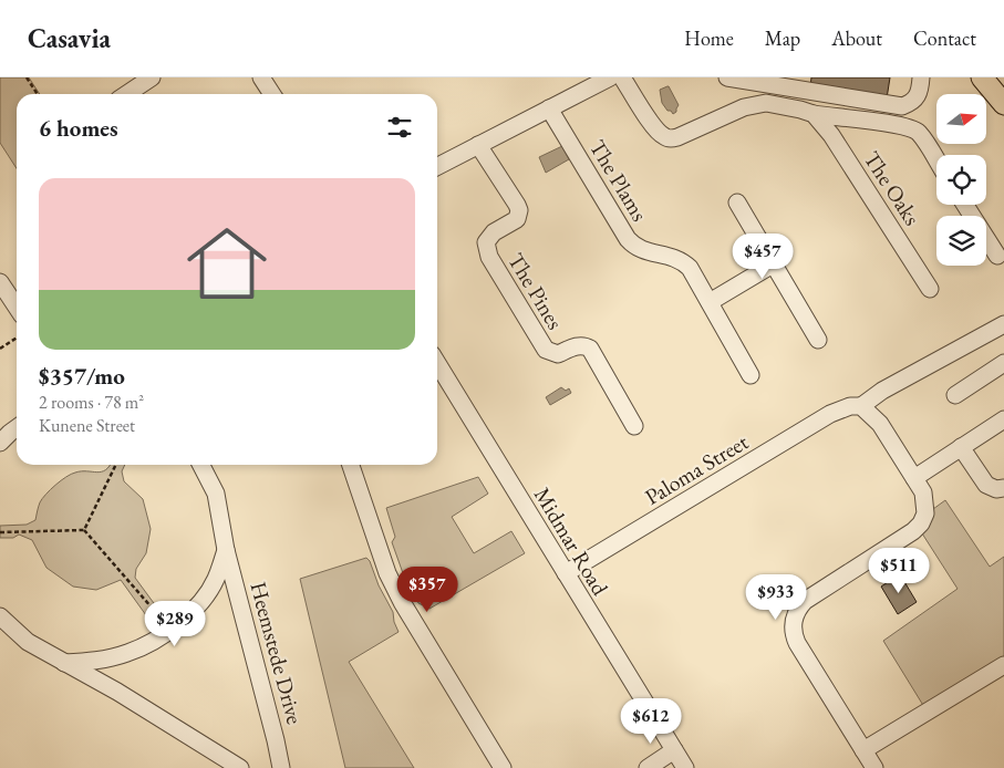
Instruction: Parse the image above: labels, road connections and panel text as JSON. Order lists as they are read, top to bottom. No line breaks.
{"streets":{"street":["The Plams","The Oaks","The Pines","Paloma Street","Midmar Road","Heemstede Drive"]},"crossings":[["Paloma Street","Midmar Road"]],"north":"right","page":{"header":"Casavia","nav":["Home","Map","About","Contact"],"heading":"6 homes","list":[{"name":"$357/mo","note":"2 rooms · 78 m² · Kunene Street"}],"price":["$457","$511","$357","$933","$289","$612"]}}
